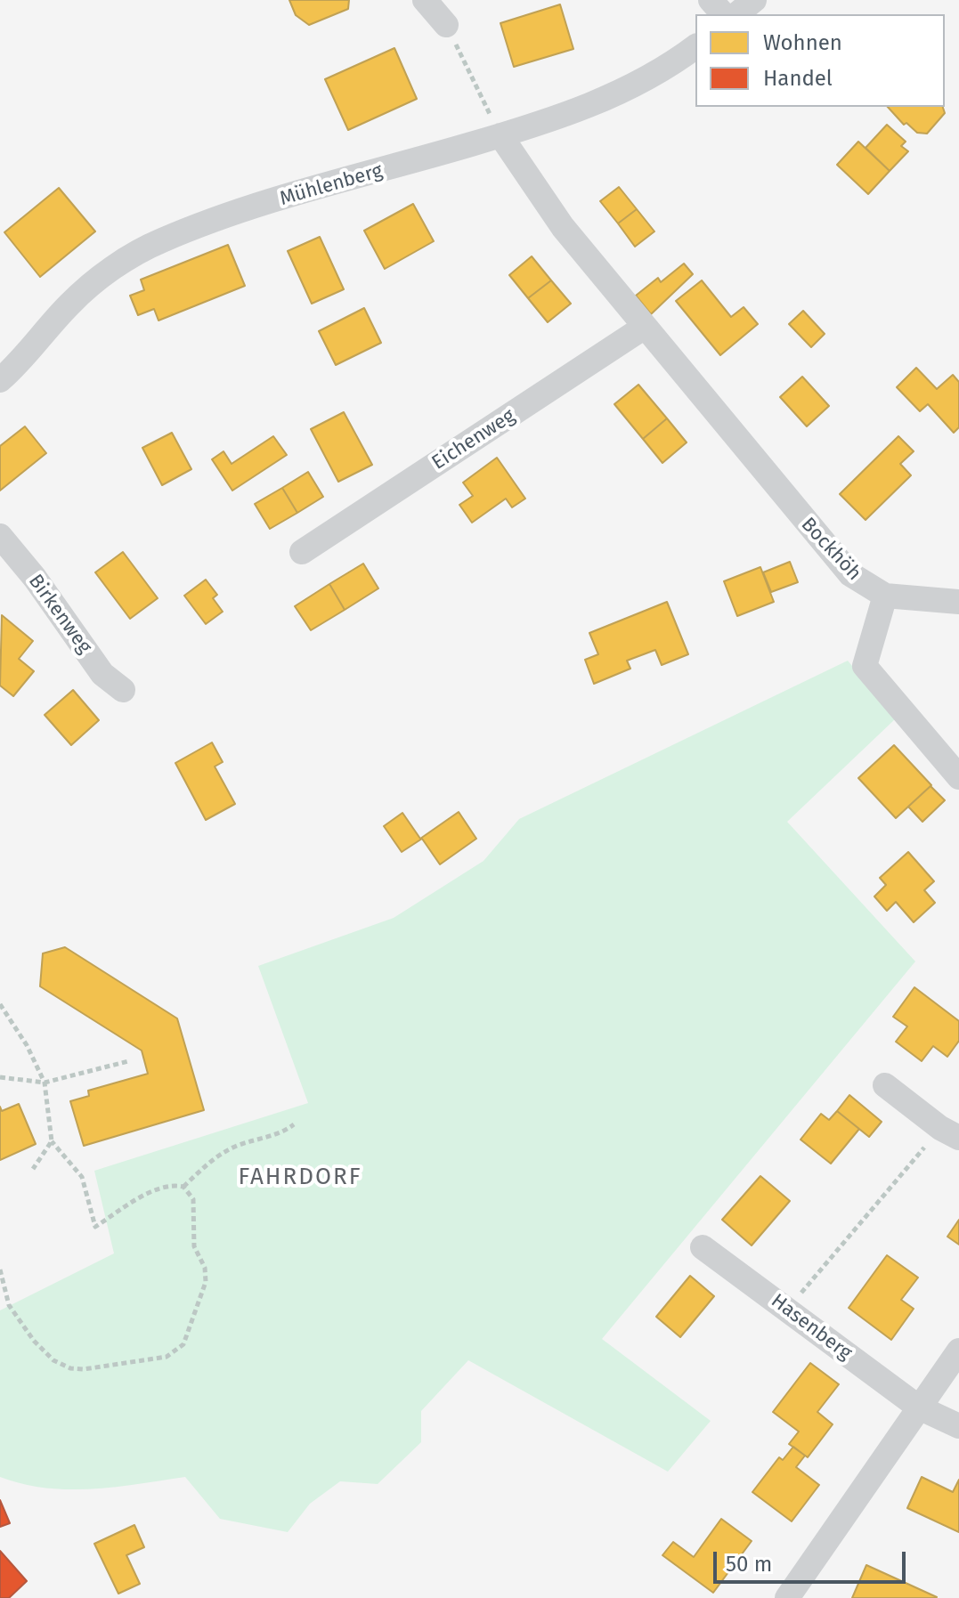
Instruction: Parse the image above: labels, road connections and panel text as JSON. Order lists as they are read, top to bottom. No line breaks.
{"streets":{"street":["Mühlenberg","Eichenweg","Bockhöh","Birkenweg","Hasenberg"]},"crossings":[["Eichenweg","Bockhöh"]],"districts":["FAHRDORF"],"legend":["Wohnen","Handel"],"scale_bar":"50 m"}
